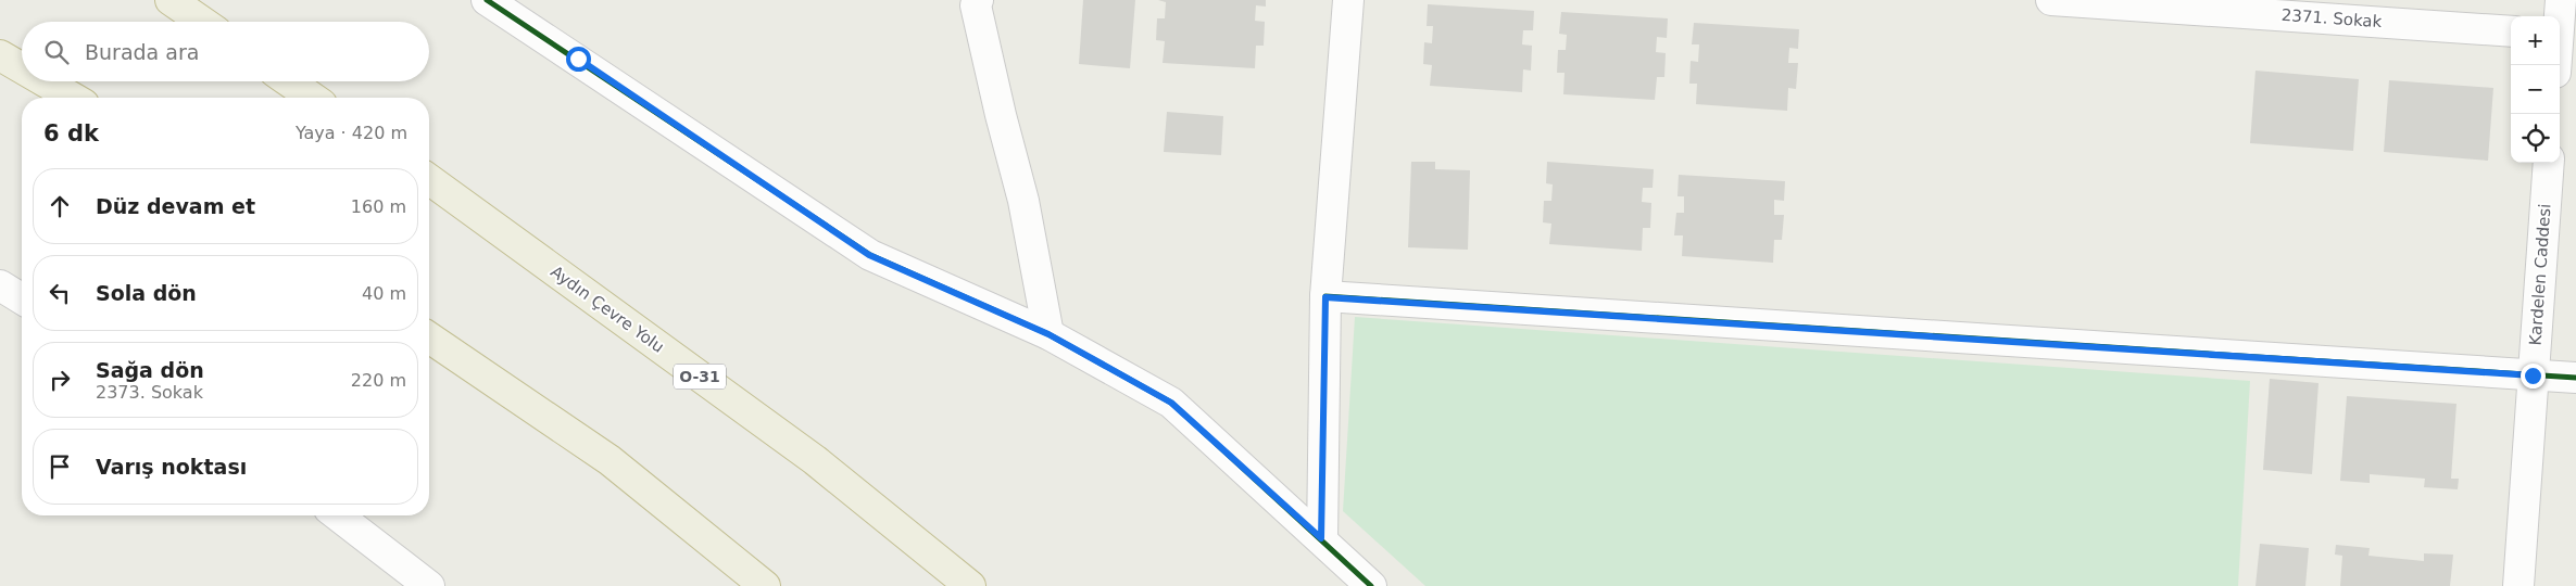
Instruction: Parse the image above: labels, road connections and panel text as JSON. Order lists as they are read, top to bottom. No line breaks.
{"streets":{"highway":["Aydın Çevre Yolu","O-31"],"street":["2371. Sokak","Kardelen Caddesi"]},"page":{"map_buttons":["+","−"],"search":"Burada ara","heading":["6 dk","Yaya · 420 m"],"list":[["Düz devam et","160 m"],["Sola dön","40 m"],["Sağa dön","2373. Sokak","220 m"],"Varış noktası"]}}
